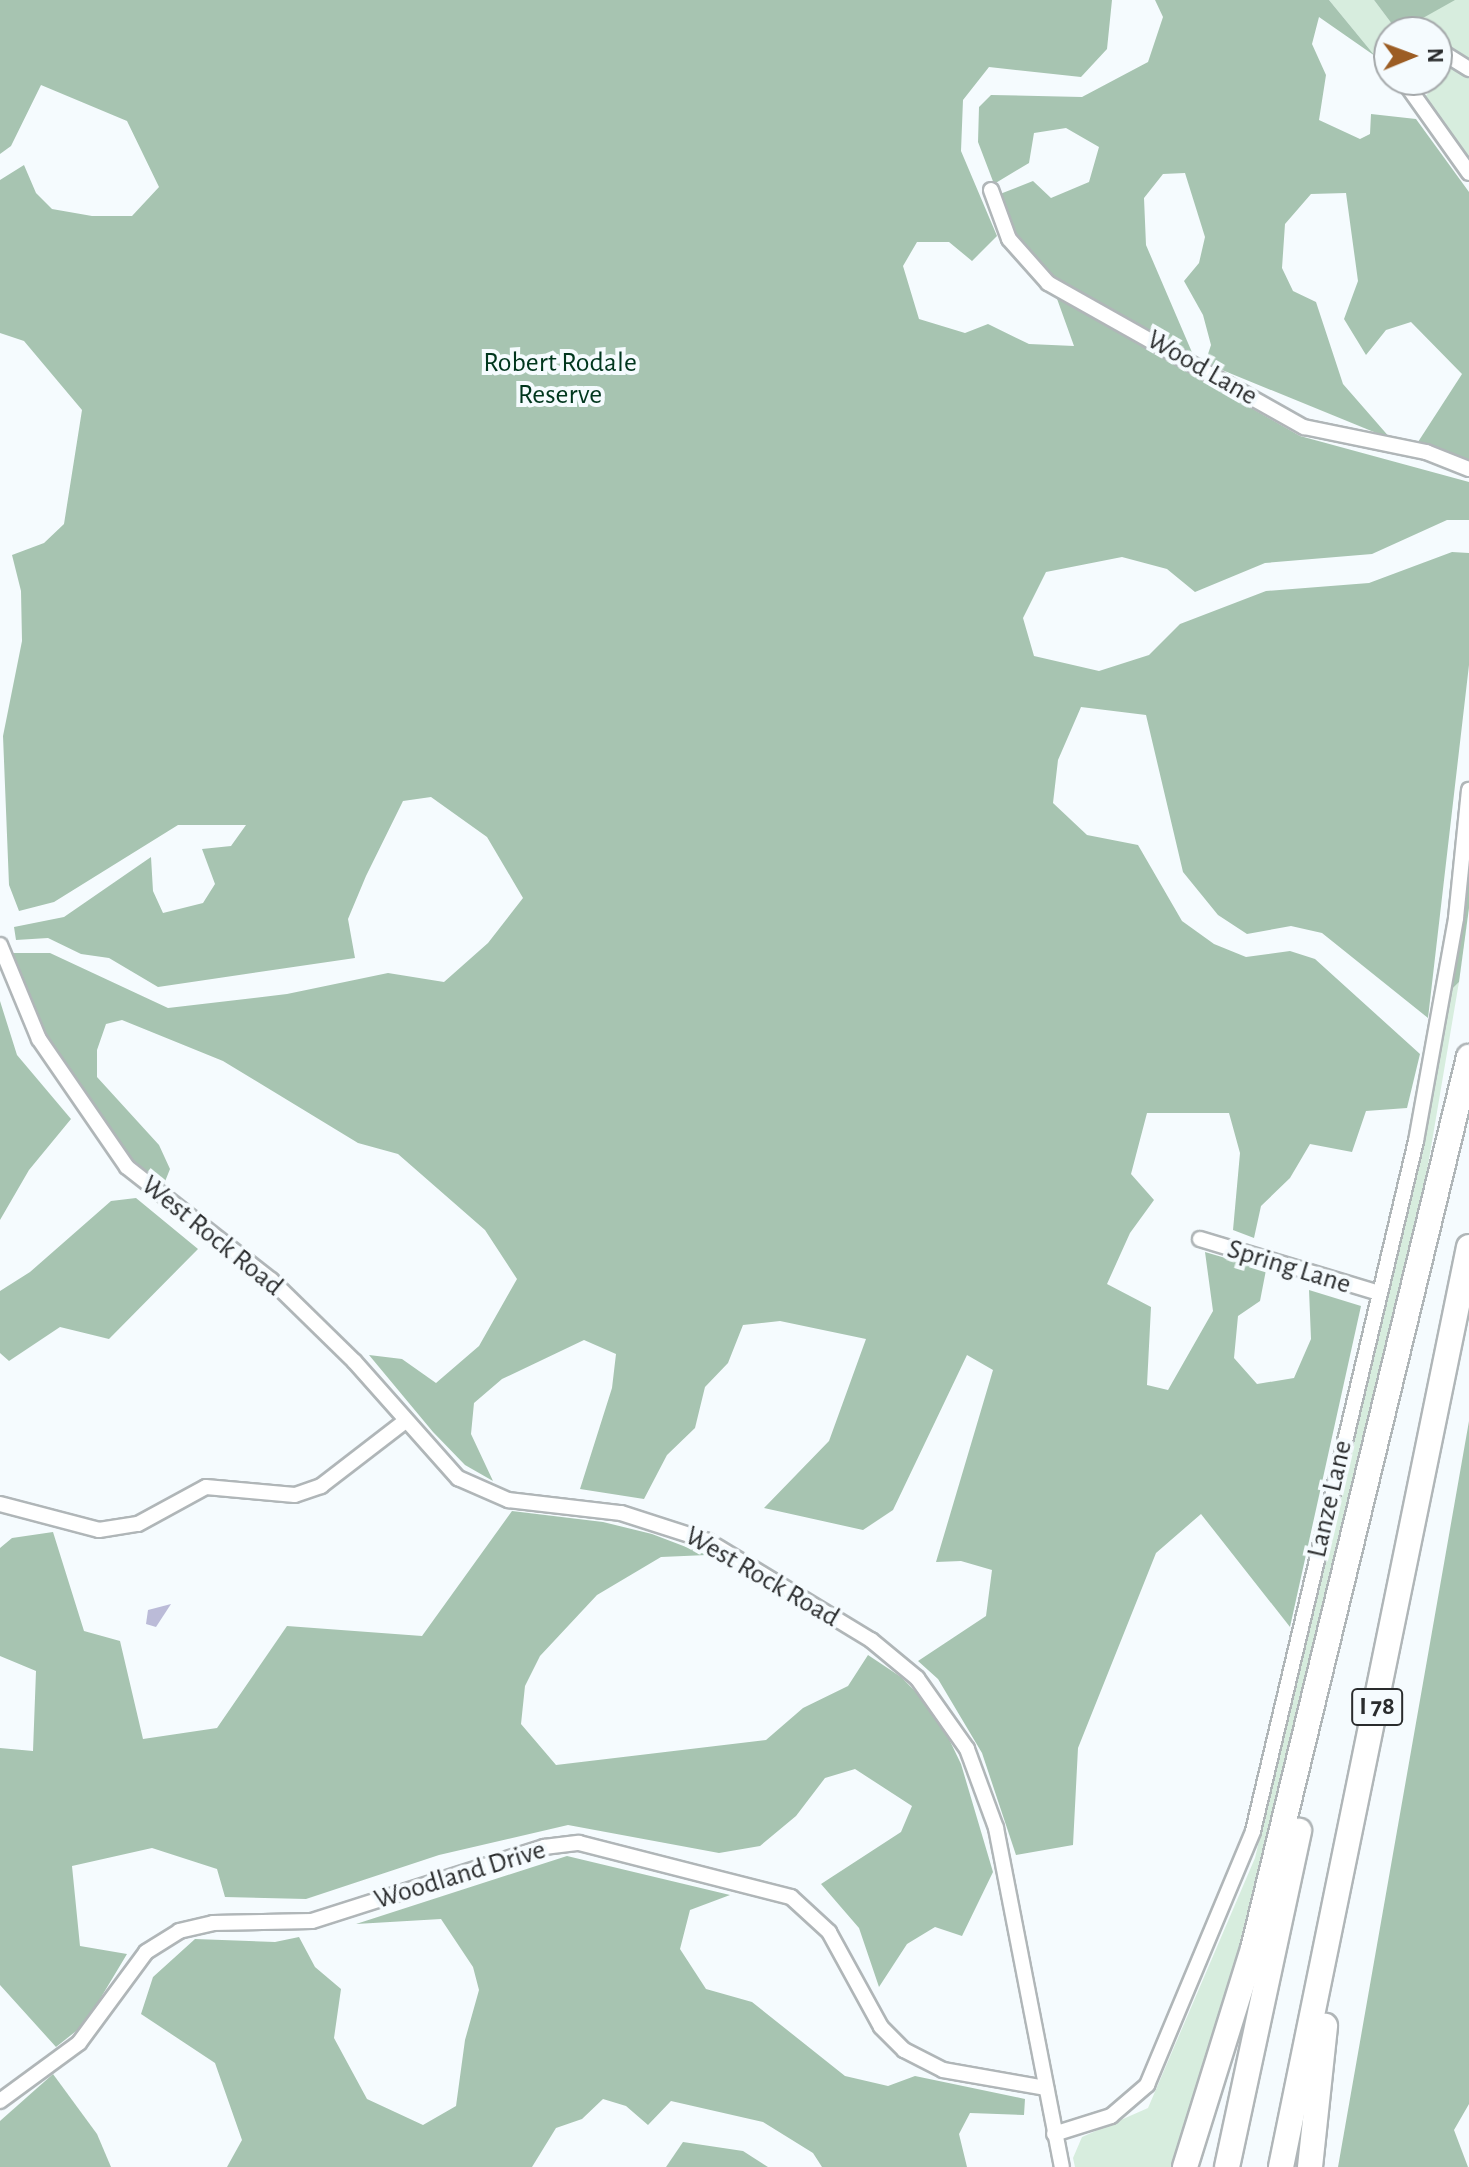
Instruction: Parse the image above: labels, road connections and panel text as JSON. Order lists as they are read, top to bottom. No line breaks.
{"streets":{"highway":["I 78"],"street":["Wood Lane","West Rock Road","Spring Lane","Lanze Lane","Woodland Drive"]},"crossings":[["West Rock Road","Lanze Lane"],["West Rock Road","Woodland Drive"],["Spring Lane","Lanze Lane"]],"parks":["Robert Rodale Reserve"],"north":"right"}
